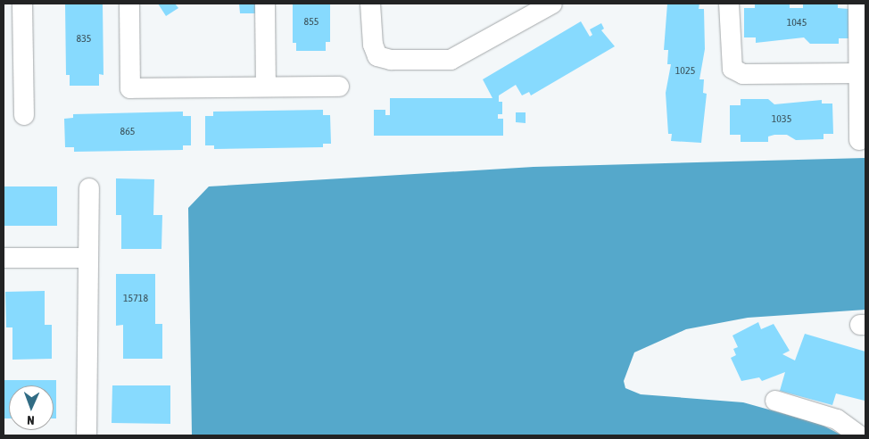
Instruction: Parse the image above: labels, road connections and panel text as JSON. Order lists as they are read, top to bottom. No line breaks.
{"house_numbers":["855","1045","835","1025","1035","865","15718"],"north":"bottom"}
